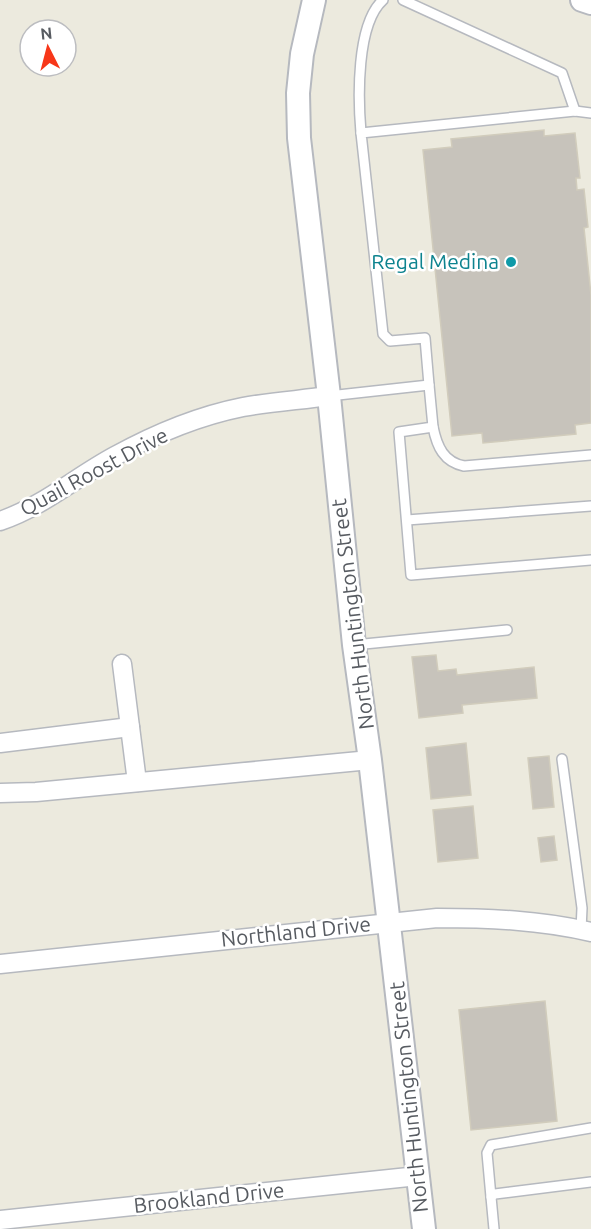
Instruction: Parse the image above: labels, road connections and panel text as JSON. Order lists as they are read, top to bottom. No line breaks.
{"streets":{"street":["Quail Roost Drive","North Huntington Street","Northland Drive","Brookland Drive"]},"crossings":[["Quail Roost Drive","North Huntington Street"],["North Huntington Street","Northland Drive"],["North Huntington Street","Brookland Drive"]],"places":["Regal Medina"],"north":"top"}
